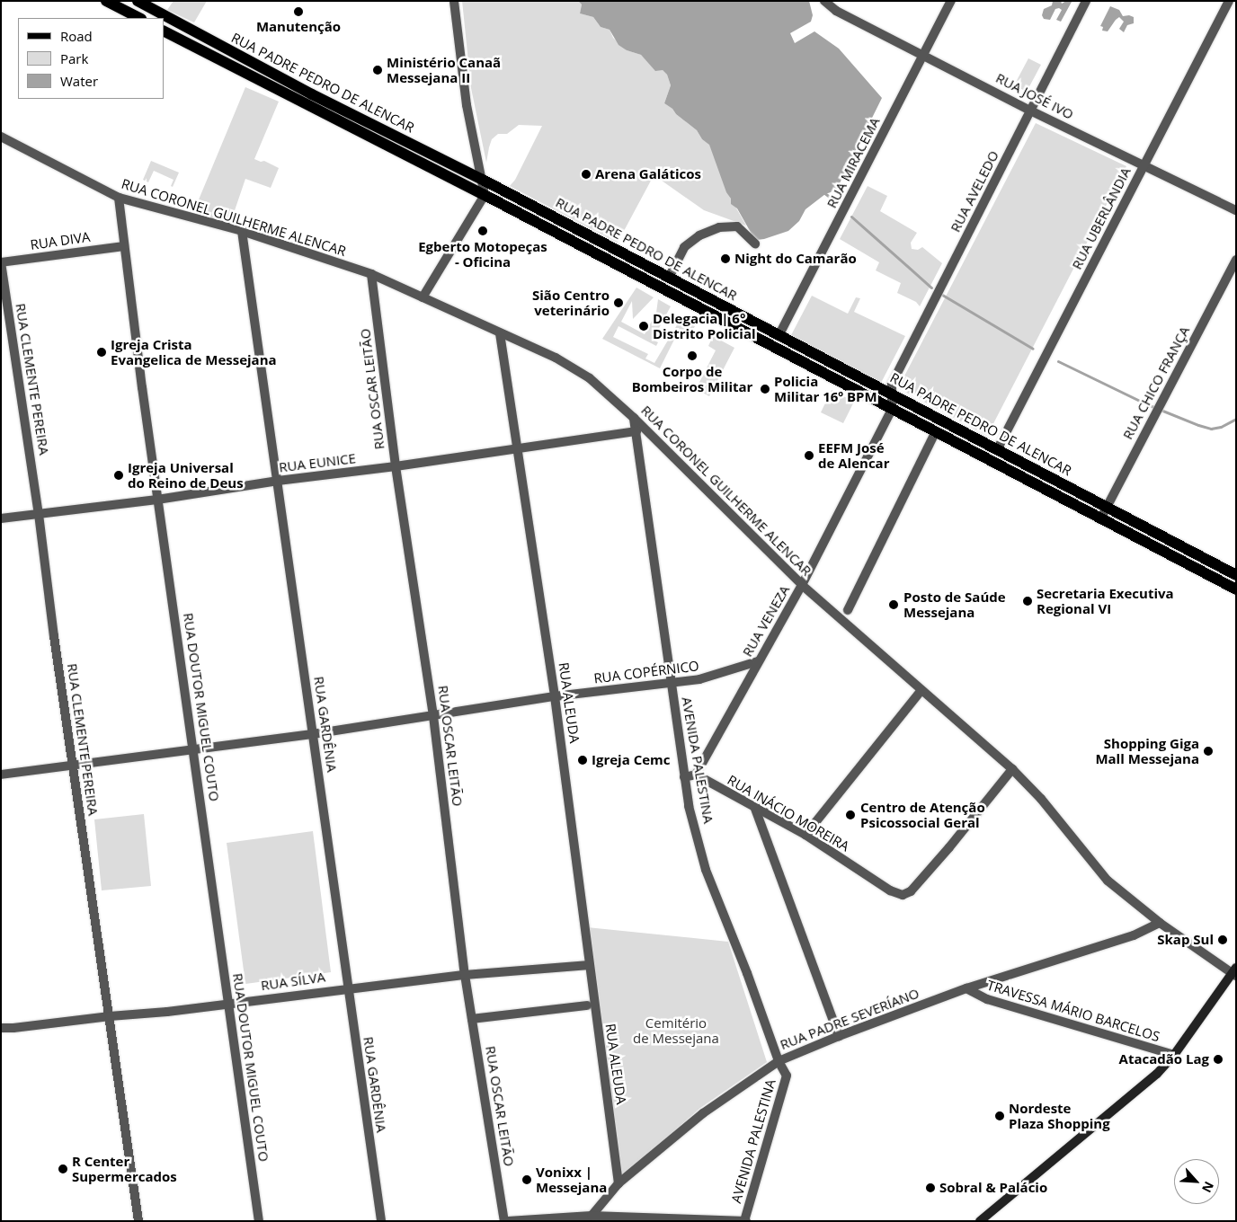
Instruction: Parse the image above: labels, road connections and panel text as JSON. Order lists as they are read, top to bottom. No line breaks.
{"streets":{"main road":["RUA PADRE PEDRO DE ALENCAR"],"street":["RUA JOSÉ IVO","RUA MIRACEMA","RUA AVELEDO","RUA CORONEL GUILHERME ALENCAR","RUA UBERLÂNDIA","RUA DIVA","RUA CLEMENTE PEREIRA","RUA CHICO FRANÇA","RUA OSCAR LEITÃO","RUA EUNICE","RUA VENEZA","RUA COPÉRNICO","RUA ALEUDA","RUA DOUTOR MIGUEL COUTO","RUA GARDÊNIA","AVENIDA PALESTINA","RUA INÁCIO MOREIRA","RUA SÍLVA","TRAVESSA MÁRIO BARCELOS","RUA PADRE SEVERÍANO"]},"crossings":[["RUA PADRE PEDRO DE ALENCAR","RUA MIRACEMA"],["RUA PADRE PEDRO DE ALENCAR","RUA AVELEDO"],["RUA PADRE PEDRO DE ALENCAR","RUA UBERLÂNDIA"],["RUA PADRE PEDRO DE ALENCAR","RUA CHICO FRANÇA"],["RUA PADRE PEDRO DE ALENCAR","RUA VENEZA"],["RUA JOSÉ IVO","RUA MIRACEMA"],["RUA JOSÉ IVO","RUA AVELEDO"],["RUA JOSÉ IVO","RUA UBERLÂNDIA"],["RUA AVELEDO","RUA VENEZA"],["RUA CORONEL GUILHERME ALENCAR","RUA OSCAR LEITÃO"],["RUA CORONEL GUILHERME ALENCAR","RUA VENEZA"],["RUA CORONEL GUILHERME ALENCAR","RUA ALEUDA"],["RUA CORONEL GUILHERME ALENCAR","RUA DOUTOR MIGUEL COUTO"],["RUA CORONEL GUILHERME ALENCAR","RUA GARDÊNIA"],["RUA CORONEL GUILHERME ALENCAR","AVENIDA PALESTINA"],["RUA CORONEL GUILHERME ALENCAR","RUA INÁCIO MOREIRA"],["RUA CORONEL GUILHERME ALENCAR","RUA PADRE SEVERÍANO"],["RUA DIVA","RUA CLEMENTE PEREIRA"],["RUA DIVA","RUA DOUTOR MIGUEL COUTO"],["RUA CLEMENTE PEREIRA","RUA EUNICE"],["RUA CLEMENTE PEREIRA","RUA COPÉRNICO"],["RUA CLEMENTE PEREIRA","RUA SÍLVA"],["RUA OSCAR LEITÃO","RUA EUNICE"],["RUA OSCAR LEITÃO","RUA COPÉRNICO"],["RUA OSCAR LEITÃO","RUA SÍLVA"],["RUA EUNICE","RUA ALEUDA"],["RUA EUNICE","RUA DOUTOR MIGUEL COUTO"],["RUA EUNICE","RUA GARDÊNIA"],["RUA EUNICE","AVENIDA PALESTINA"],["RUA VENEZA","RUA COPÉRNICO"],["RUA VENEZA","RUA INÁCIO MOREIRA"],["RUA COPÉRNICO","RUA ALEUDA"],["RUA COPÉRNICO","RUA DOUTOR MIGUEL COUTO"],["RUA COPÉRNICO","RUA GARDÊNIA"],["RUA COPÉRNICO","AVENIDA PALESTINA"],["RUA ALEUDA","RUA SÍLVA"],["RUA ALEUDA","RUA PADRE SEVERÍANO"],["RUA DOUTOR MIGUEL COUTO","RUA SÍLVA"],["RUA GARDÊNIA","RUA SÍLVA"],["AVENIDA PALESTINA","RUA PADRE SEVERÍANO"],["TRAVESSA MÁRIO BARCELOS","RUA PADRE SEVERÍANO"]],"parks":["Cemitério de Messejana"],"places":["Manutenção","Ministério Canaã Messejana II","Arena Galáticos","Egberto Motopeças - Oficina","Night do Camarão","Sião Centro veterinário","Delegacia | 6° Distrito Policial","Igreja Crista Evangelica de Messejana","Corpo de Bombeiros Militar","Policia Militar 16º BPM","EEFM José de Alencar","Igreja Universal do Reino de Deus","Secretaria Executiva Regional VI","Posto de Saúde Messejana","Shopping Giga Mall Messejana","Igreja Cemc","Centro de Atenção Psicossocial Geral","Skap Sul","Atacadão Lag","Nordeste Plaza Shopping","R Center Supermercados","Vonixx | Messejana","Sobral & Palácio"],"legend":["Road","Park","Water"],"north":"bottom right"}
